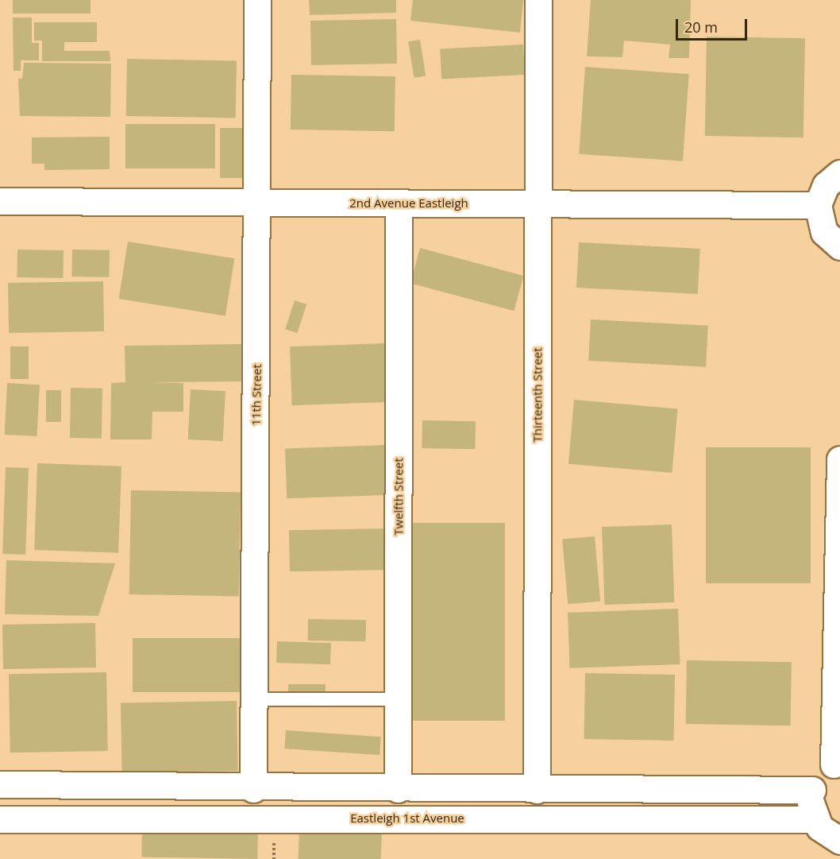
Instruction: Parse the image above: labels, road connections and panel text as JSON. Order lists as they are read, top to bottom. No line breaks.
{"streets":{"street":["2nd Avenue Eastleigh","11th Street","Thirteenth Street","Twelfth Street","Eastleigh 1st Avenue"]},"crossings":[["2nd Avenue Eastleigh","11th Street"],["2nd Avenue Eastleigh","Thirteenth Street"],["2nd Avenue Eastleigh","Twelfth Street"]],"scale_bar":"20 m"}
